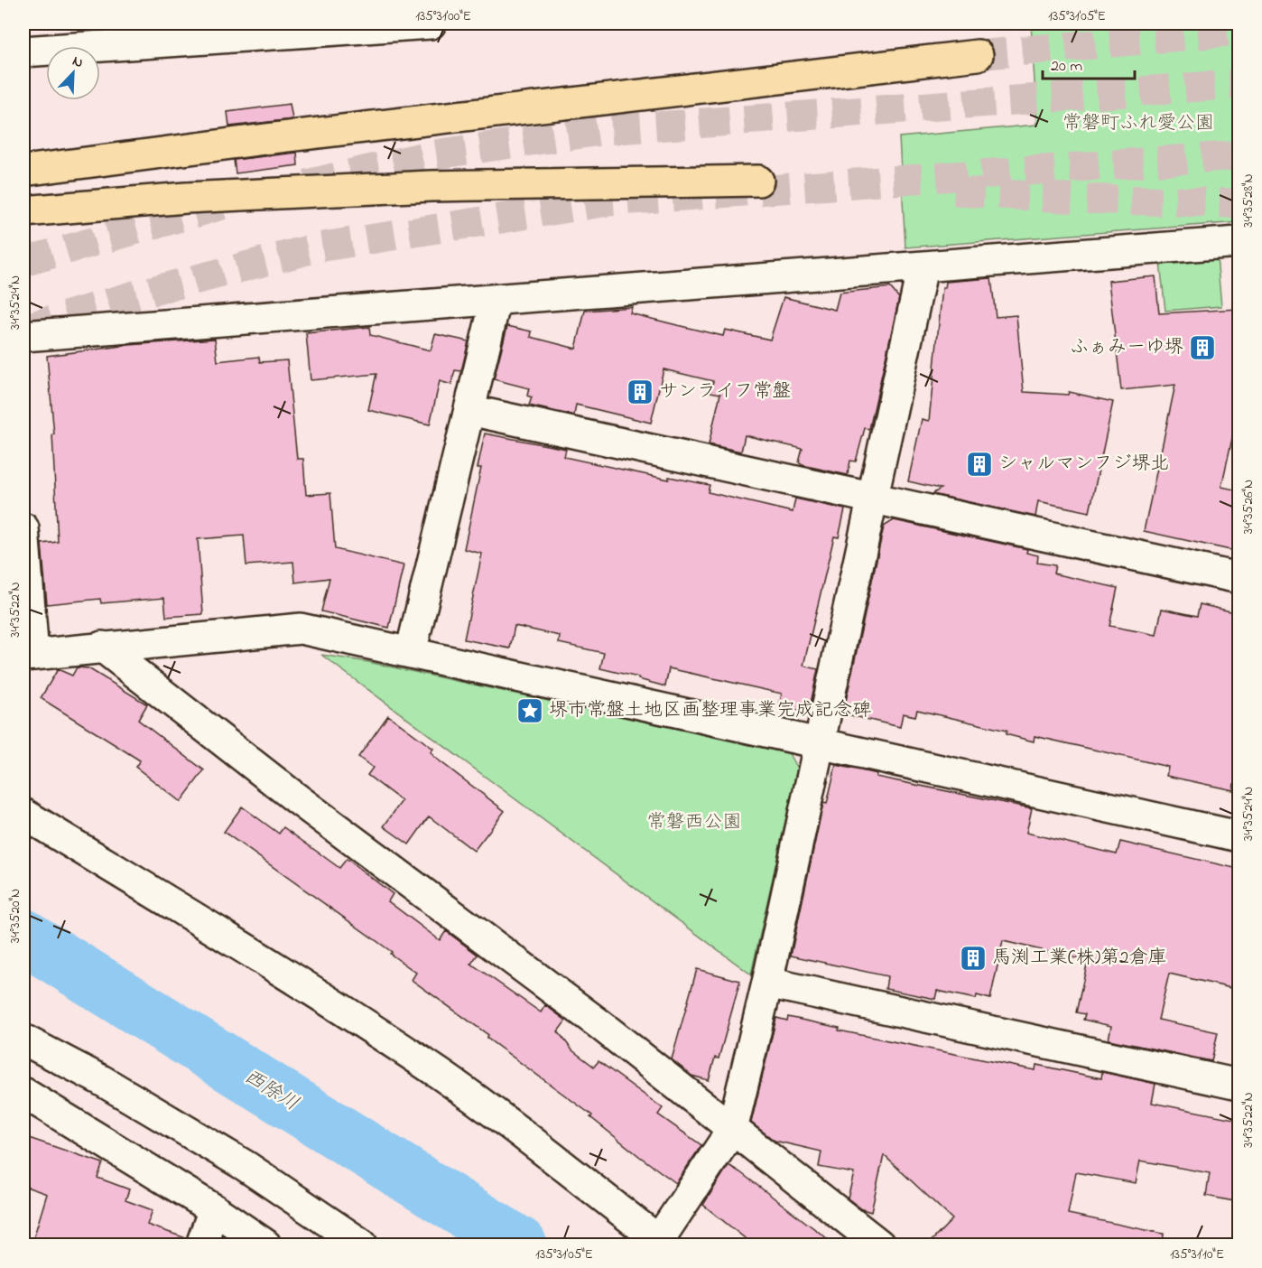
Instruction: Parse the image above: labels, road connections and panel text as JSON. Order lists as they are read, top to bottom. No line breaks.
{"water":["西除川"],"parks":["常磐町ふれ愛公園","常磐西公園"],"places":{"building":["ふぁみーゆ堺","サンライフ常盤","シャルマンフジ堺北","馬渕工業(株)第2倉庫"],"place":["堺市常盤土地区画整理事業完成記念碑"]},"scale_bar":"20 m","north":"top right","coordinates":["135°31'00\"E","135°31'05\"E","34°35'28\"N","34°35'24\"N","34°35'26\"N","34°35'22\"N","34°35'20\"N","135°31'10\"E"]}
